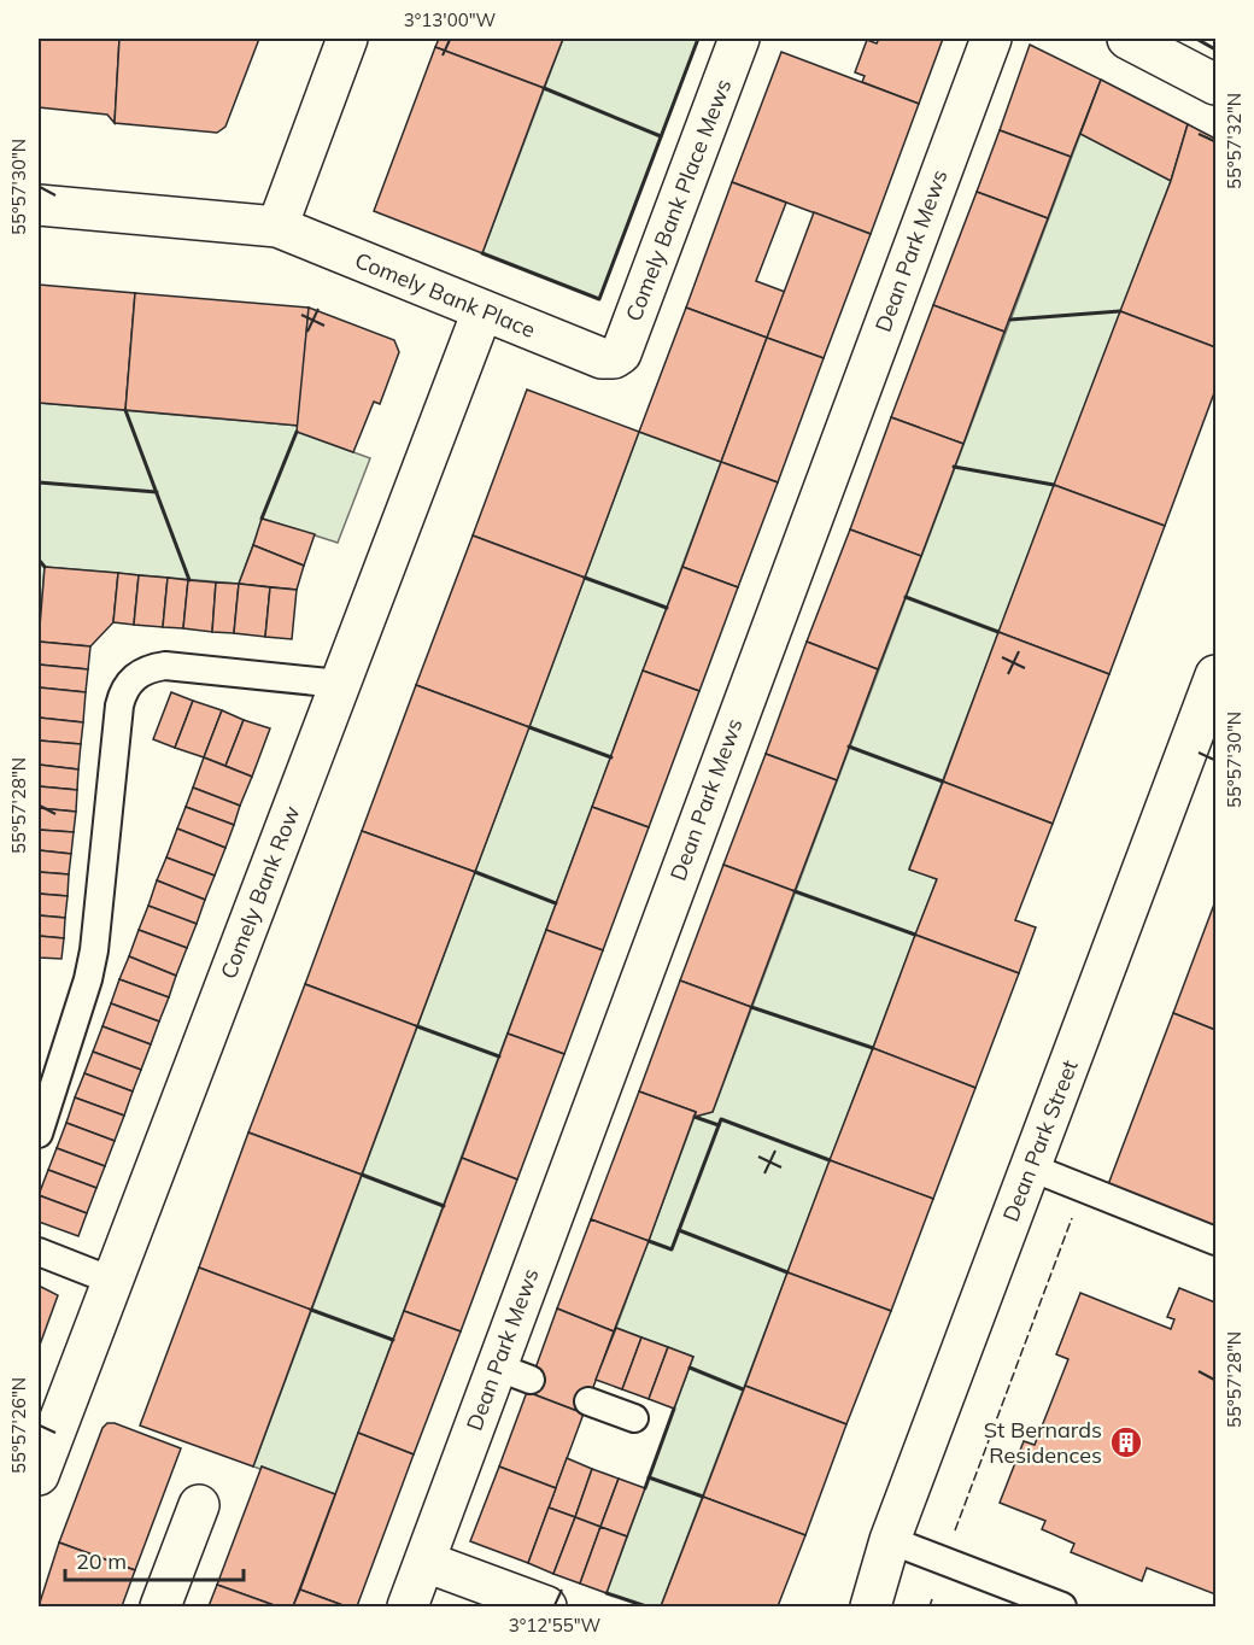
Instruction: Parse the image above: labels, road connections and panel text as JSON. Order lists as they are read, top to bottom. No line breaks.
{"streets":{"street":["Comely Bank Place Mews","Dean Park Mews","Comely Bank Place","Comely Bank Row","Dean Park Street"]},"crossings":[["Comely Bank Place Mews","Comely Bank Place"],["Comely Bank Place","Comely Bank Row"]],"places":{"building":["St Bernards Residences"]},"scale_bar":"20 m","coordinates":["3°13'00\"W","55°57'32\"N","55°57'30\"N","55°57'28\"N","55°57'26\"N","3°12'55\"W"]}
